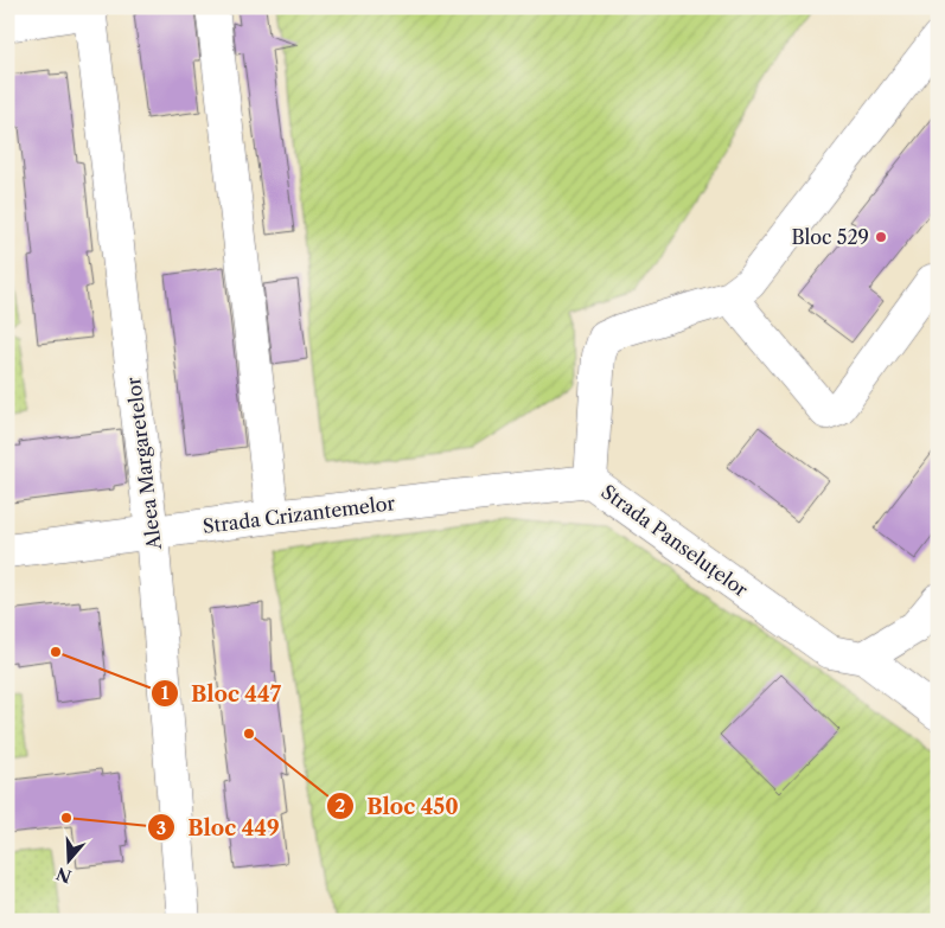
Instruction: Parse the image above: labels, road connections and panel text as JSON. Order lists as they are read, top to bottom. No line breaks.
{"streets":{"street":["Aleea Margaretelor","Strada Crizantemelor","Strada Panseluțelor"]},"crossings":[["Aleea Margaretelor","Strada Crizantemelor"],["Strada Crizantemelor","Strada Panseluțelor"]],"places":["Bloc 529","Bloc 447","Bloc 450","Bloc 449"],"north":"bottom"}
